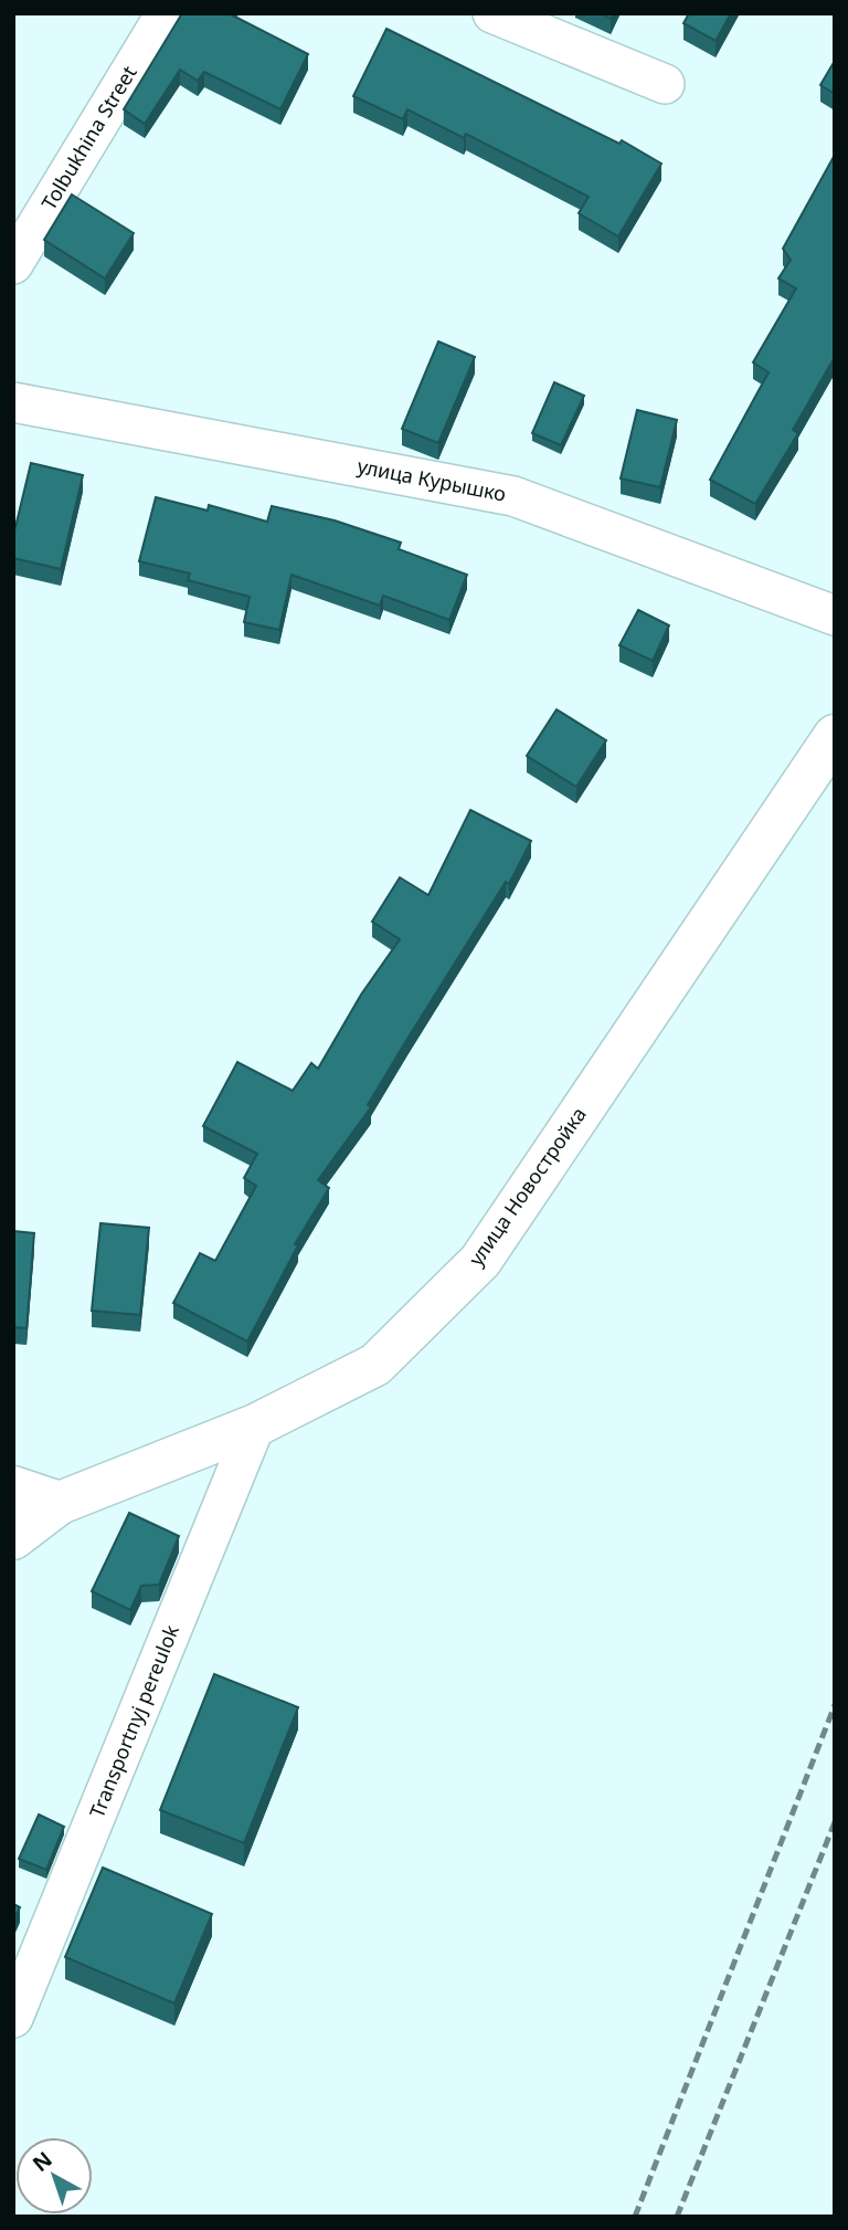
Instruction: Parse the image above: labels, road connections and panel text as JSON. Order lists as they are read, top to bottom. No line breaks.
{"streets":{"main road":["улица Новостройка"],"street":["Tolbukhina Street","улица Курышко","Transportnyj pereulok"]},"crossings":[["улица Новостройка","Transportnyj pereulok"]],"north":"top left"}
